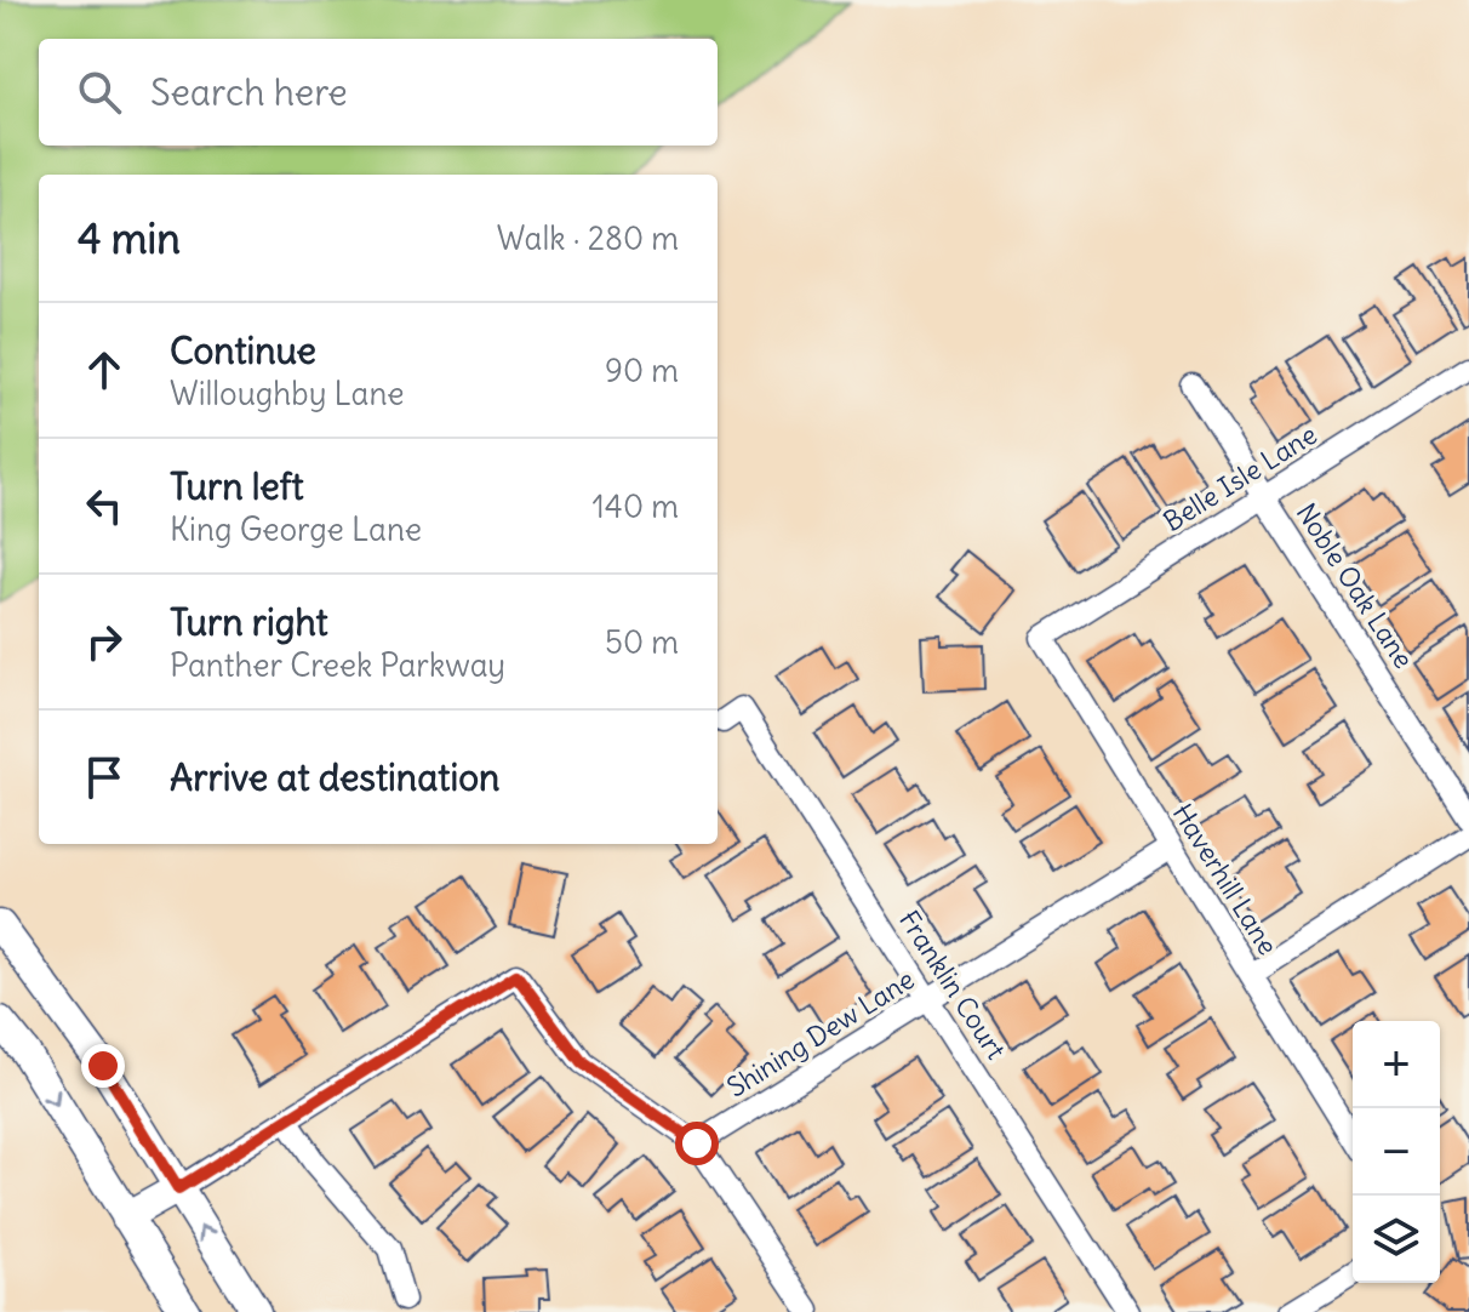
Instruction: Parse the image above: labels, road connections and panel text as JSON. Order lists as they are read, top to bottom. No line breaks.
{"streets":{"street":["Belle Isle Lane","Noble Oak Lane","Haverhill Lane","Franklin Court","Shining Dew Lane"]},"crossings":[["Belle Isle Lane","Noble Oak Lane"],["Belle Isle Lane","Haverhill Lane"],["Haverhill Lane","Shining Dew Lane"],["Franklin Court","Shining Dew Lane"]],"page":{"search":"Search here","heading":["4 min","Walk · 280 m"],"list":[["Continue","Willoughby Lane","90 m"],["Turn left","King George Lane","140 m"],["Turn right","Panther Creek Parkway","50 m"],"Arrive at destination"],"map_buttons":["+","−"]}}
